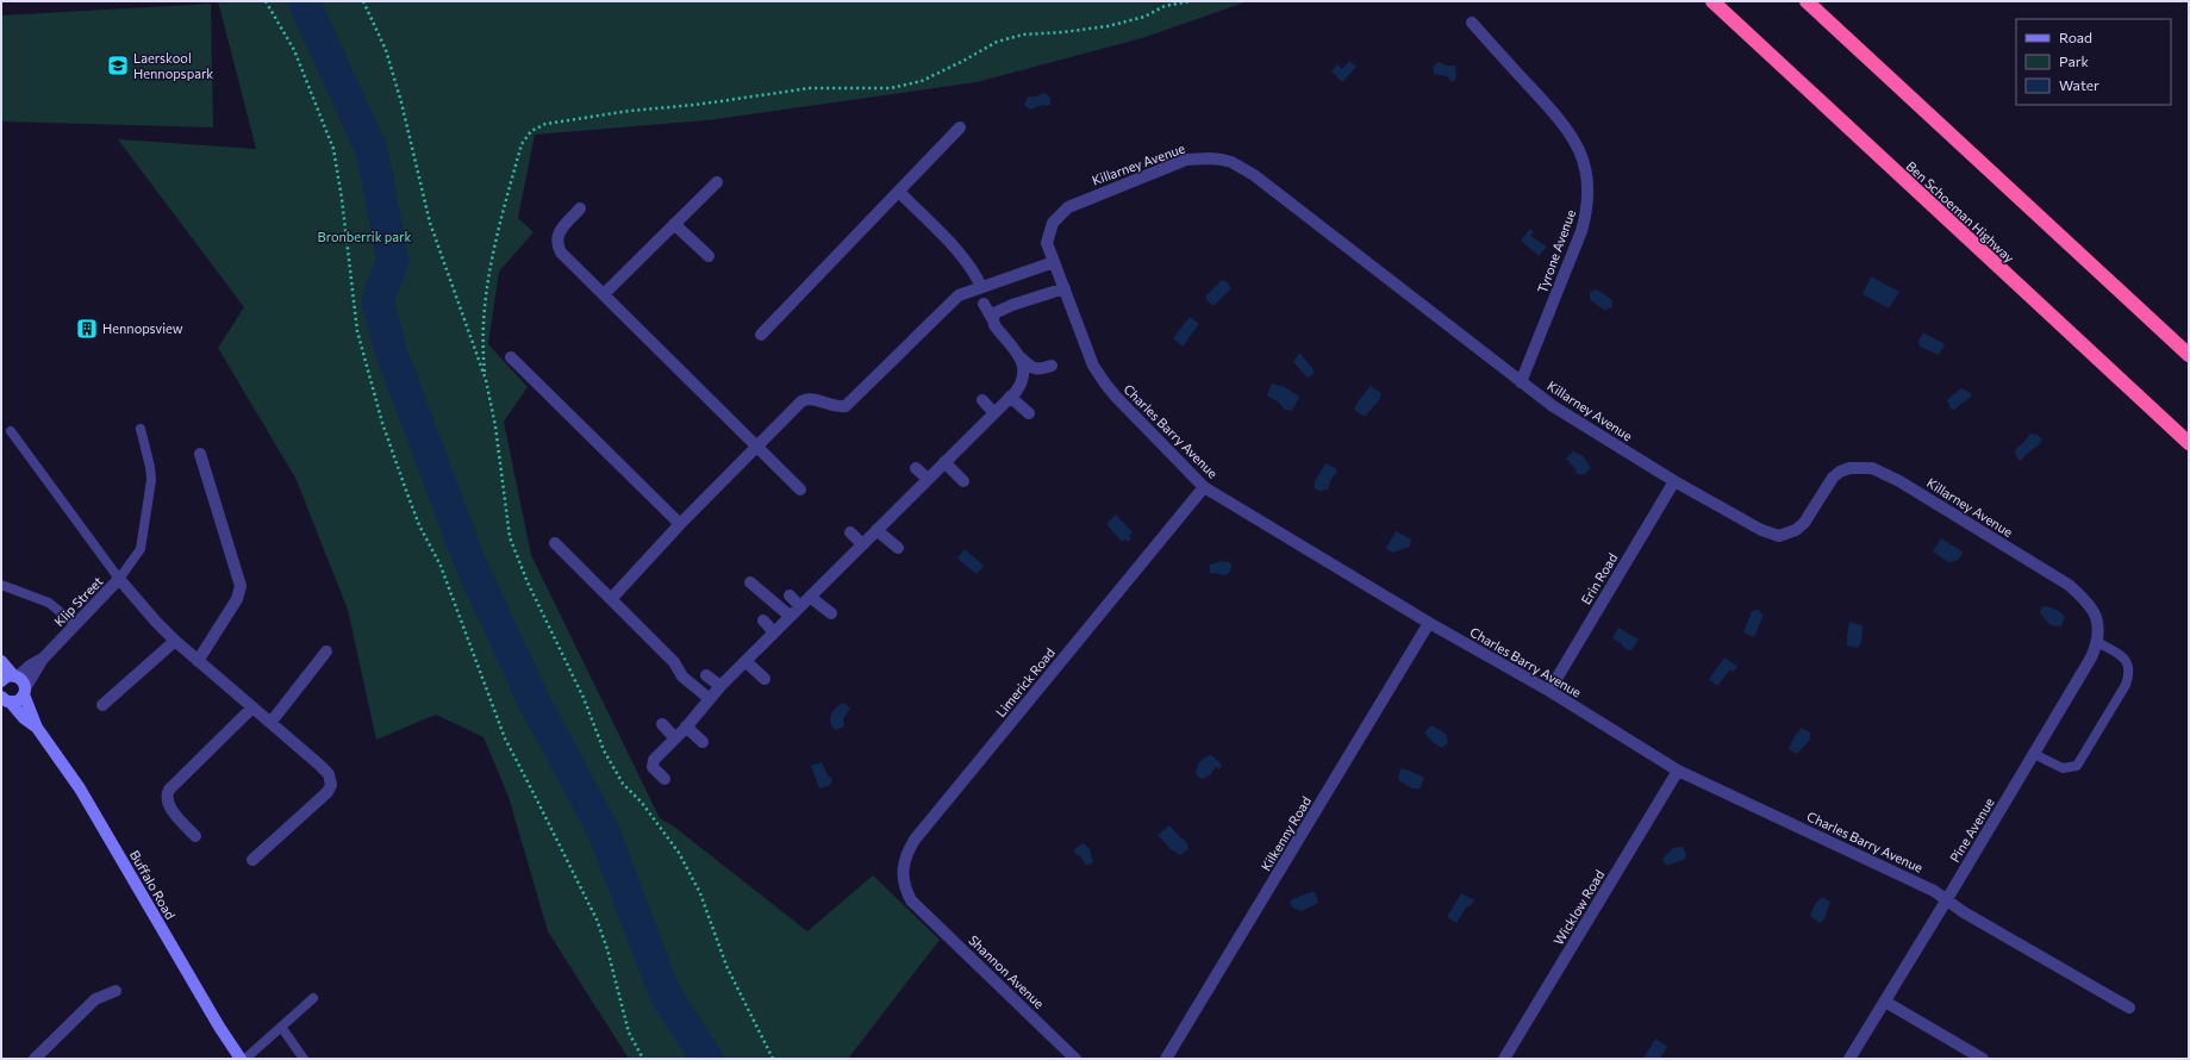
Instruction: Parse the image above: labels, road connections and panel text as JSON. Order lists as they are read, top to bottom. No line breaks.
{"streets":{"highway":["Ben Schoeman Highway"],"street":["Killarney Avenue","Tyrone Avenue","Charles Barry Avenue","Erin Road","Klip Street","Limerick Road","Pine Avenue","Kilkenny Road","Buffalo Road","Wicklow Road","Shannon Avenue"]},"crossings":[["Killarney Avenue","Tyrone Avenue"],["Killarney Avenue","Charles Barry Avenue"],["Killarney Avenue","Erin Road"],["Killarney Avenue","Pine Avenue"],["Charles Barry Avenue","Erin Road"],["Charles Barry Avenue","Limerick Road"],["Charles Barry Avenue","Pine Avenue"],["Charles Barry Avenue","Kilkenny Road"],["Charles Barry Avenue","Wicklow Road"],["Klip Street","Buffalo Road"],["Limerick Road","Shannon Avenue"]],"parks":["Bronberrik park"],"places":{"school or university":["Laerskool Hennopspark"],"building":["Hennopsview"]},"legend":["Road","Park","Water"]}
